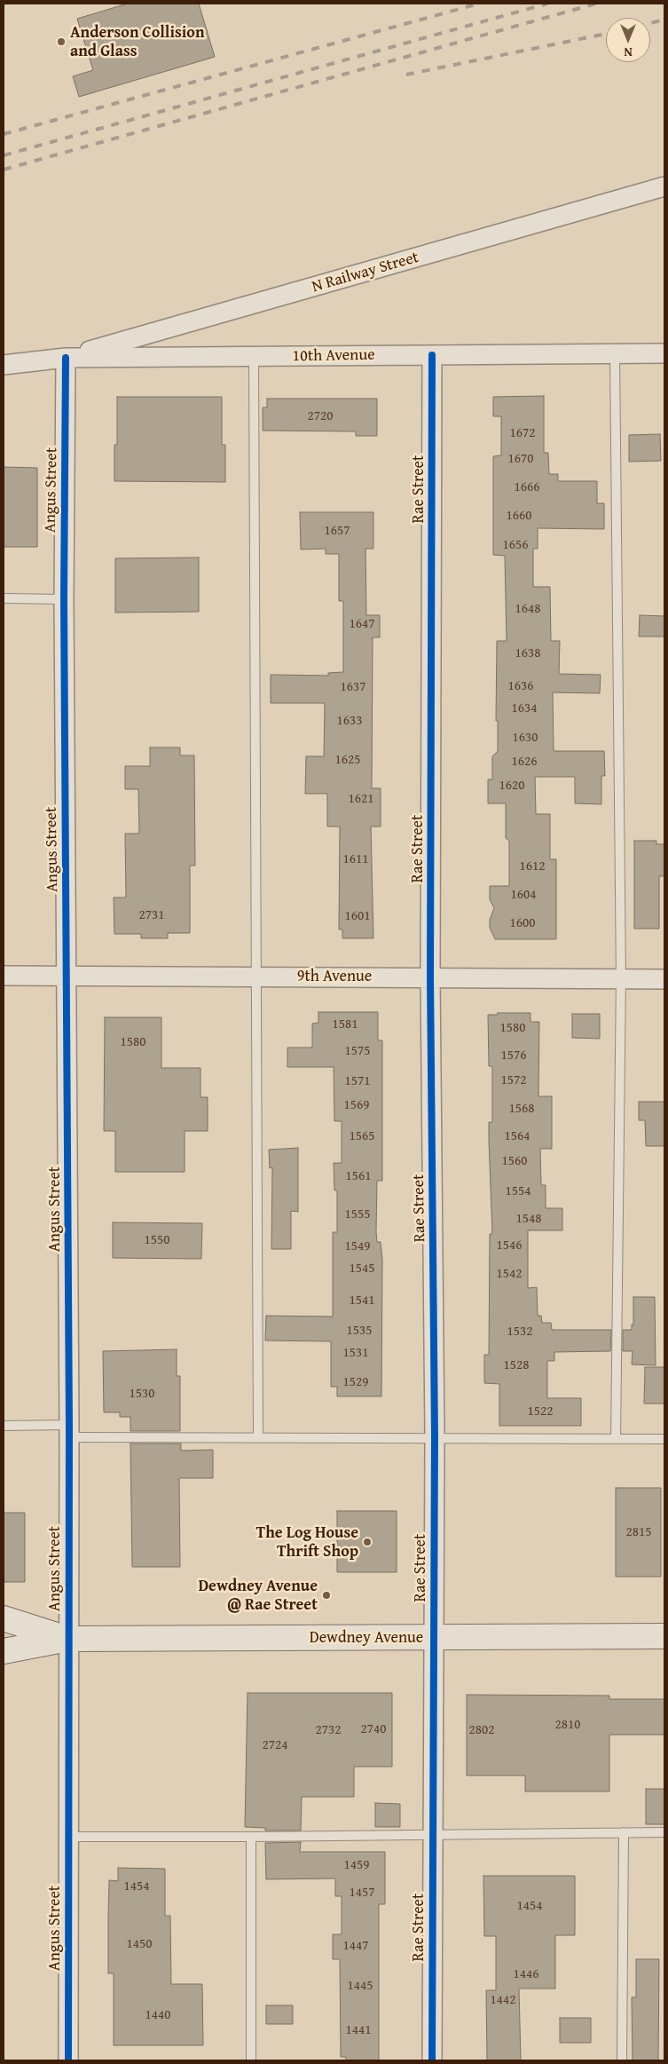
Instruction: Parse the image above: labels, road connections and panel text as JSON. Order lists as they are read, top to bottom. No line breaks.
{"streets":{"main road":["Dewdney Avenue"],"street":["N Railway Street","10th Avenue","Rae Street","Angus Street","9th Avenue"]},"crossings":[["N Railway Street","10th Avenue"],["N Railway Street","Angus Street"],["10th Avenue","Rae Street"],["10th Avenue","Angus Street"],["Rae Street","9th Avenue"],["Rae Street","Dewdney Avenue"],["Angus Street","9th Avenue"],["Angus Street","Dewdney Avenue"]],"places":["Anderson Collision and Glass","The Log House Thrift Shop","Dewdney Avenue @ Rae Street"],"house_numbers":["2720","1672","1670","1666","1660","1657","1656","1648","1647","1638","1636","1637","1634","1633","1630","1625","1626","1620","1621","1611","1612","1604","2731","1601","1600","1581","1580","1580","1575","1576","1572","1571","1569","1568","1565","1564","1560","1561","1554","1555","1548","1550","1546","1549","1545","1542","1541","1535","1532","1531","1528","1529","1530","1522","2815","2810","2740","2732","2802","2724","1459","1454","1457","1454","1450","1447","1446","1445","1442","1440","1441"],"north":"bottom"}
